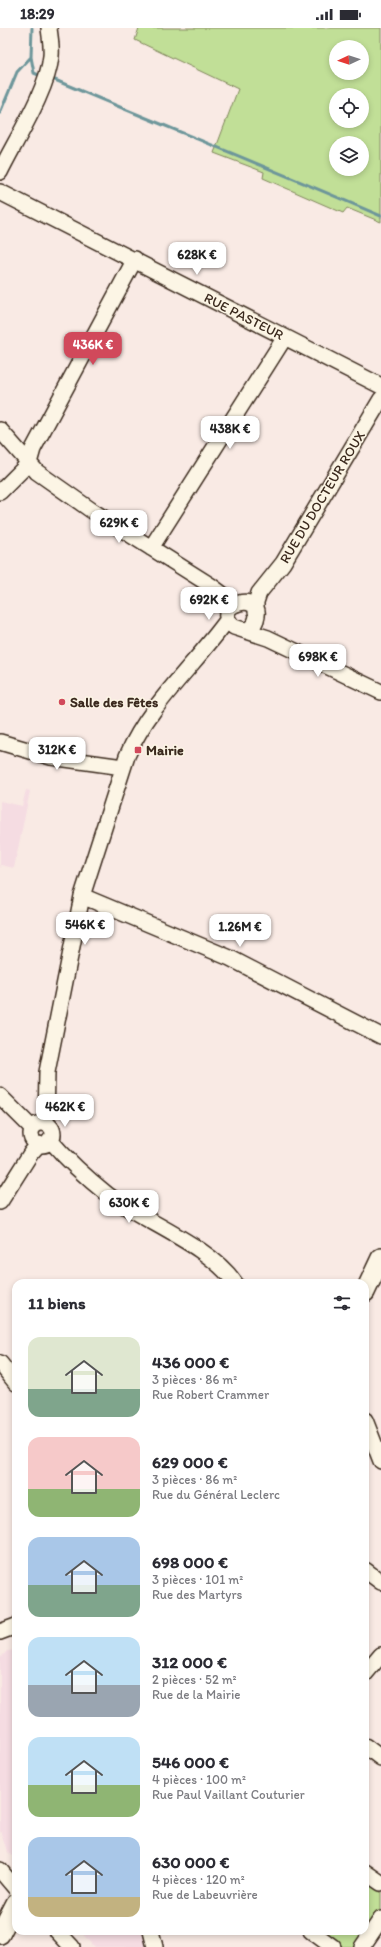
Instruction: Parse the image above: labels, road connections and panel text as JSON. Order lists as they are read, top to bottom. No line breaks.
{"streets":{"street":["RUE PASTEUR","RUE DU DOCTEUR ROUX"]},"places":{"other":["Salle des Fêtes"],"transit":["Mairie"]},"north":"left","page":{"status":"18:29","price":["628K €","436K €","438K €","629K €","692K €","698K €","312K €","546K €","1.26M €","462K €","630K €"],"heading":"11 biens","list":[{"name":"436 000 €","note":"3 pièces · 86 m² · Rue Robert Crammer"},{"name":"629 000 €","note":"3 pièces · 86 m² · Rue du Général Leclerc"},{"name":"698 000 €","note":"3 pièces · 101 m² · Rue des Martyrs"},{"name":"312 000 €","note":"2 pièces · 52 m² · Rue de la Mairie"},{"name":"546 000 €","note":"4 pièces · 100 m² · Rue Paul Vaillant Couturier"},{"name":"630 000 €","note":"4 pièces · 120 m² · Rue de Labeuvrière"}]}}
